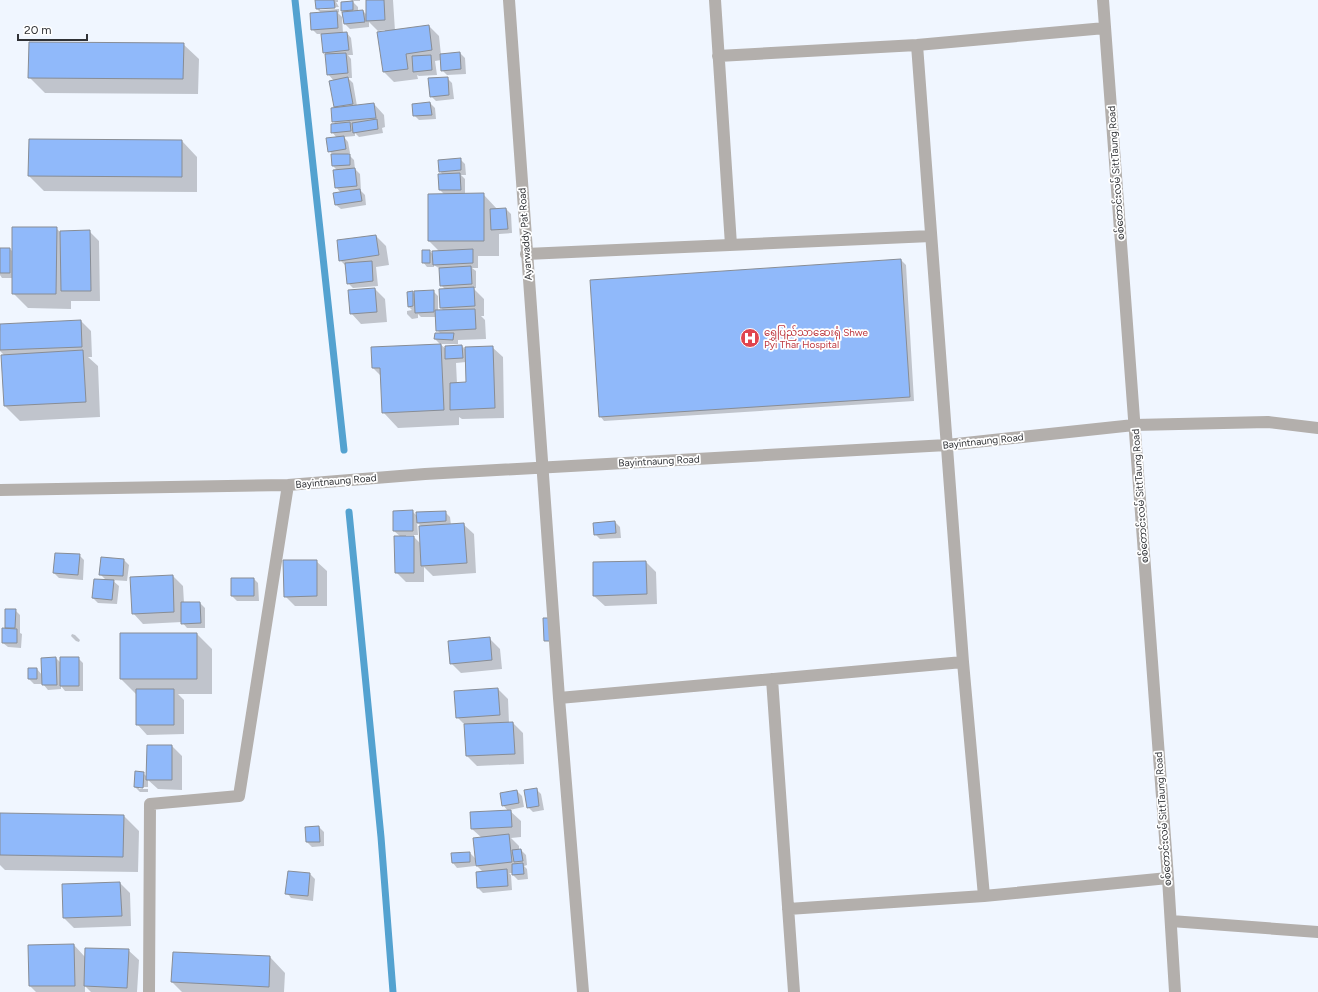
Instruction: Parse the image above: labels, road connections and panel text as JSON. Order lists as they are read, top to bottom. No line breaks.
{"streets":{"street":["စစ်တောင်းလမ် SittTaung Road","Ayarwaddy Pat Road","Bayintnaung Road"]},"crossings":[["စစ်တောင်းလမ် SittTaung Road","Bayintnaung Road"],["Ayarwaddy Pat Road","Bayintnaung Road"]],"places":{"hospital":["ရွှေပြည်သာဆေးရုံ Shwe Pyi Thar Hospital"]},"scale_bar":"20 m"}
